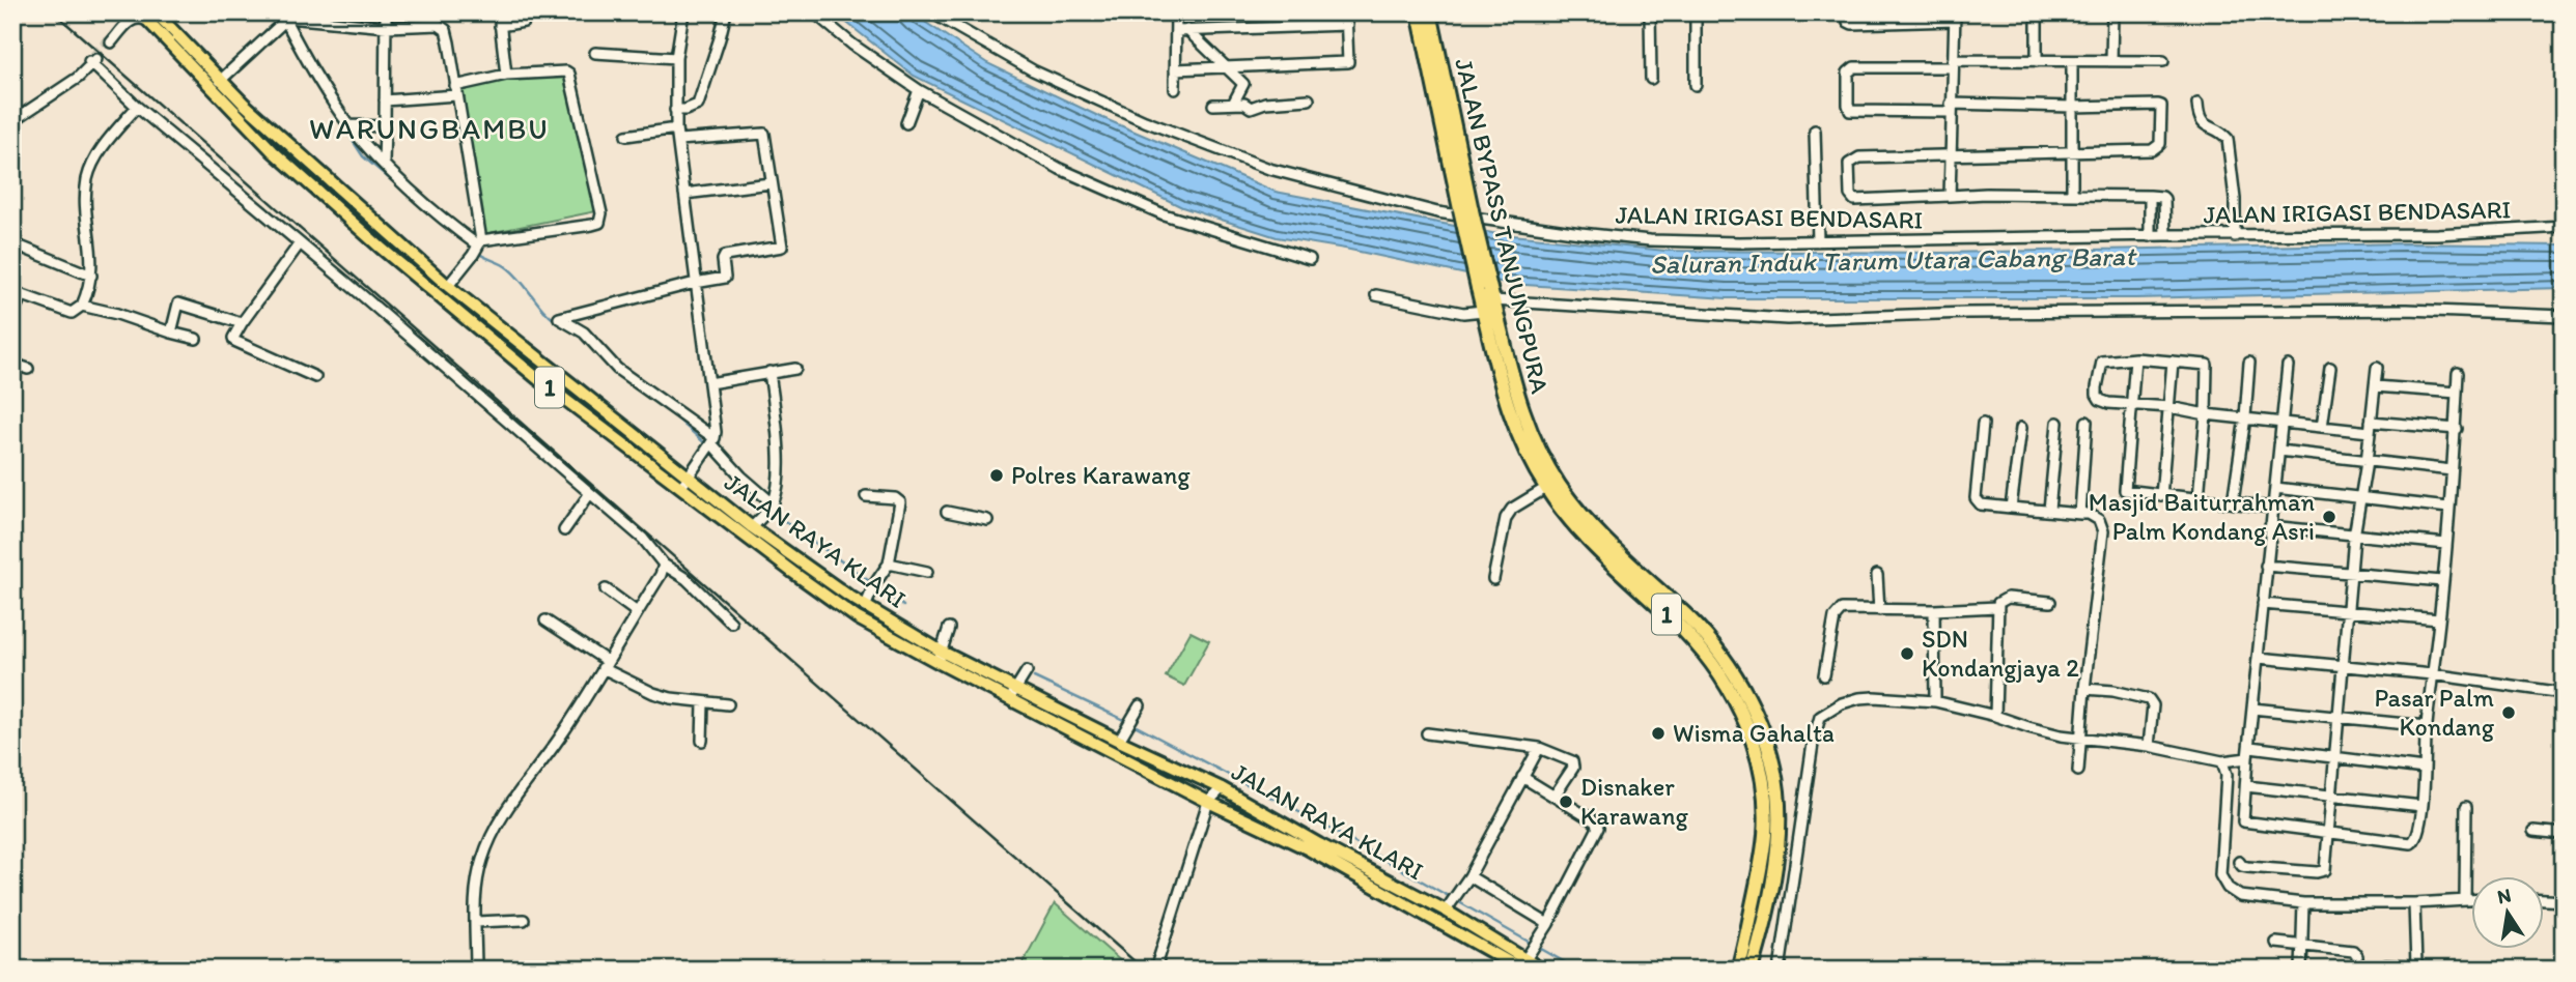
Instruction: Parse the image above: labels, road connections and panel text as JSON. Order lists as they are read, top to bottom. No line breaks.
{"streets":{"highway":["JALAN BYPASS TANJUNGPURA","1"],"main road":["JALAN RAYA KLARI"],"street":["JALAN IRIGASI BENDASARI"]},"districts":["WARUNGBAMBU"],"water":["Saluran Induk Tarum Utara Cabang Barat"],"places":["Polres Karawang","Masjid Baiturrahman Palm Kondang Asri","SDN Kondangjaya 2","Pasar Palm Kondang","Wisma Gahalta","Disnaker Karawang"],"north":"top"}
